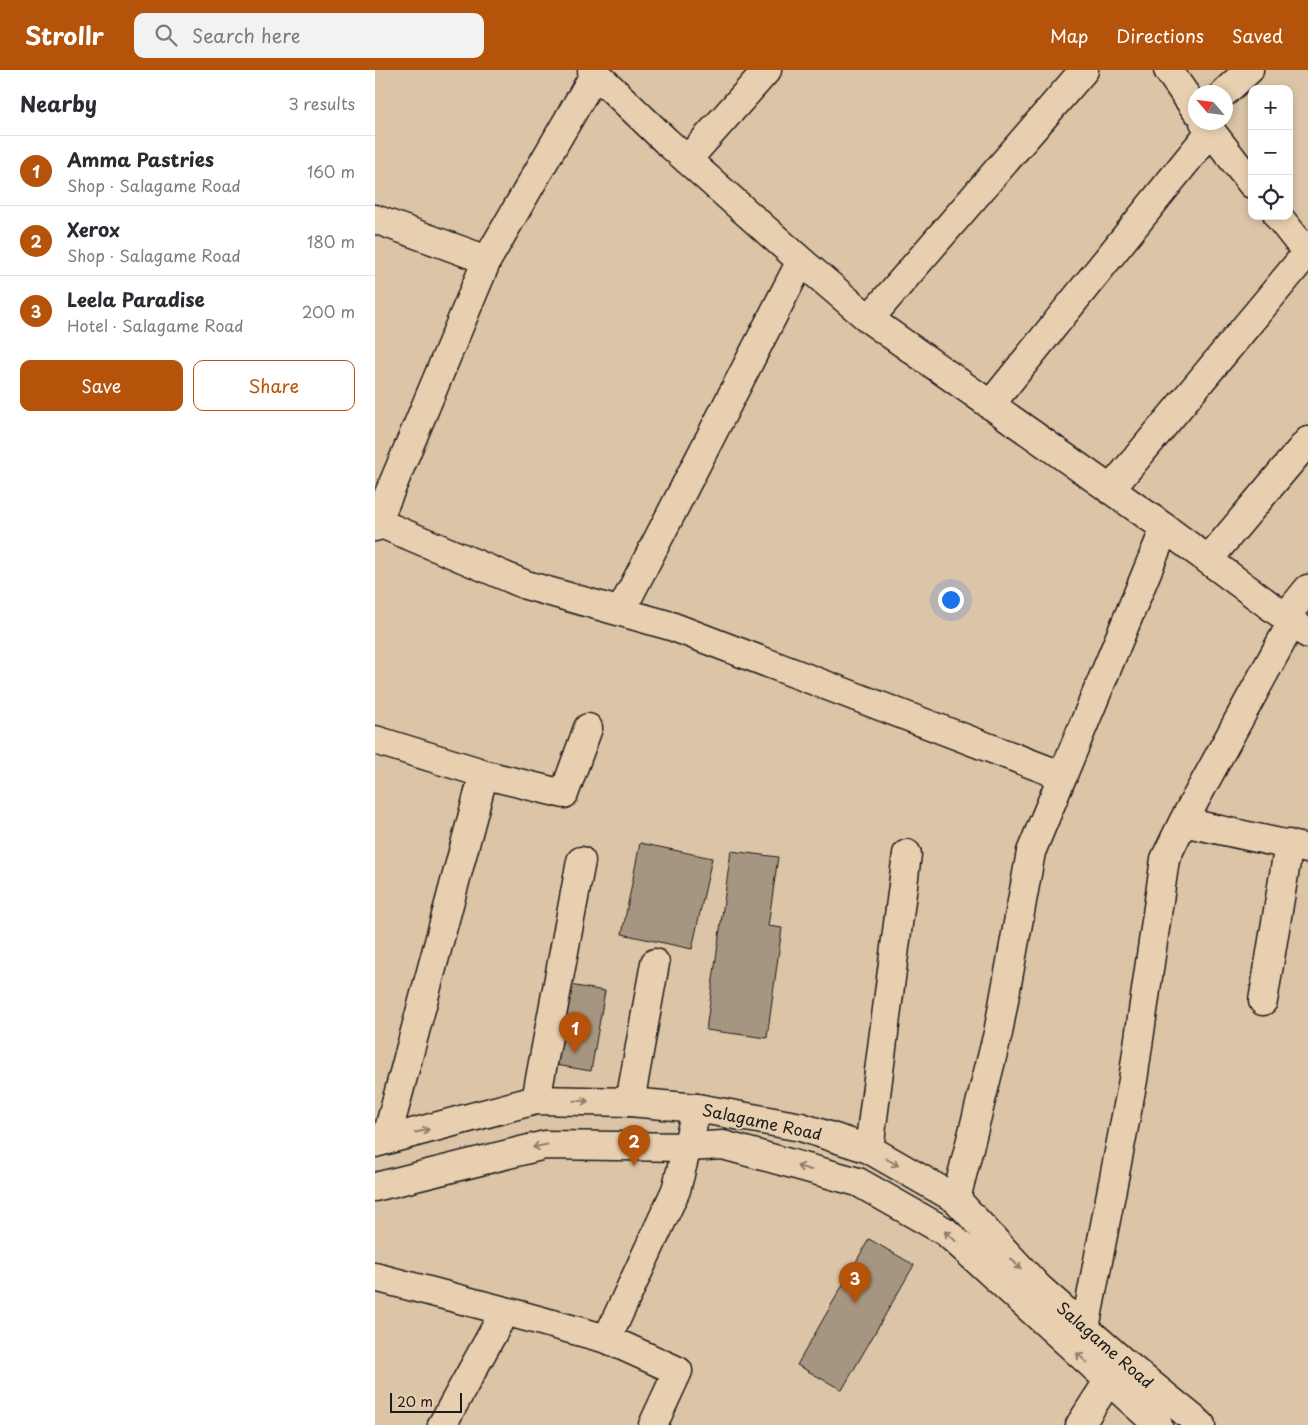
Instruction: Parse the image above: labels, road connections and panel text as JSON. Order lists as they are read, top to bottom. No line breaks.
{"streets":{"street":["Salagame Road"]},"scale_bar":"20 m","north":"top left","page":{"header":"Strollr","search":"Search here","nav":["Map","Directions","Saved"],"heading":["Nearby","3 results"],"map_buttons":["+","−"],"list":[{"mark":"1","name":"Amma Pastries","note":"Shop · Salagame Road","value":"160 m"},{"mark":"2","name":"Xerox","note":"Shop · Salagame Road","value":"180 m"},{"mark":"3","name":"Leela Paradise","note":"Hotel · Salagame Road","value":"200 m"}],"buttons":["Save","Share"],"pins":["1","2","3"],"scale":"20 m"}}
